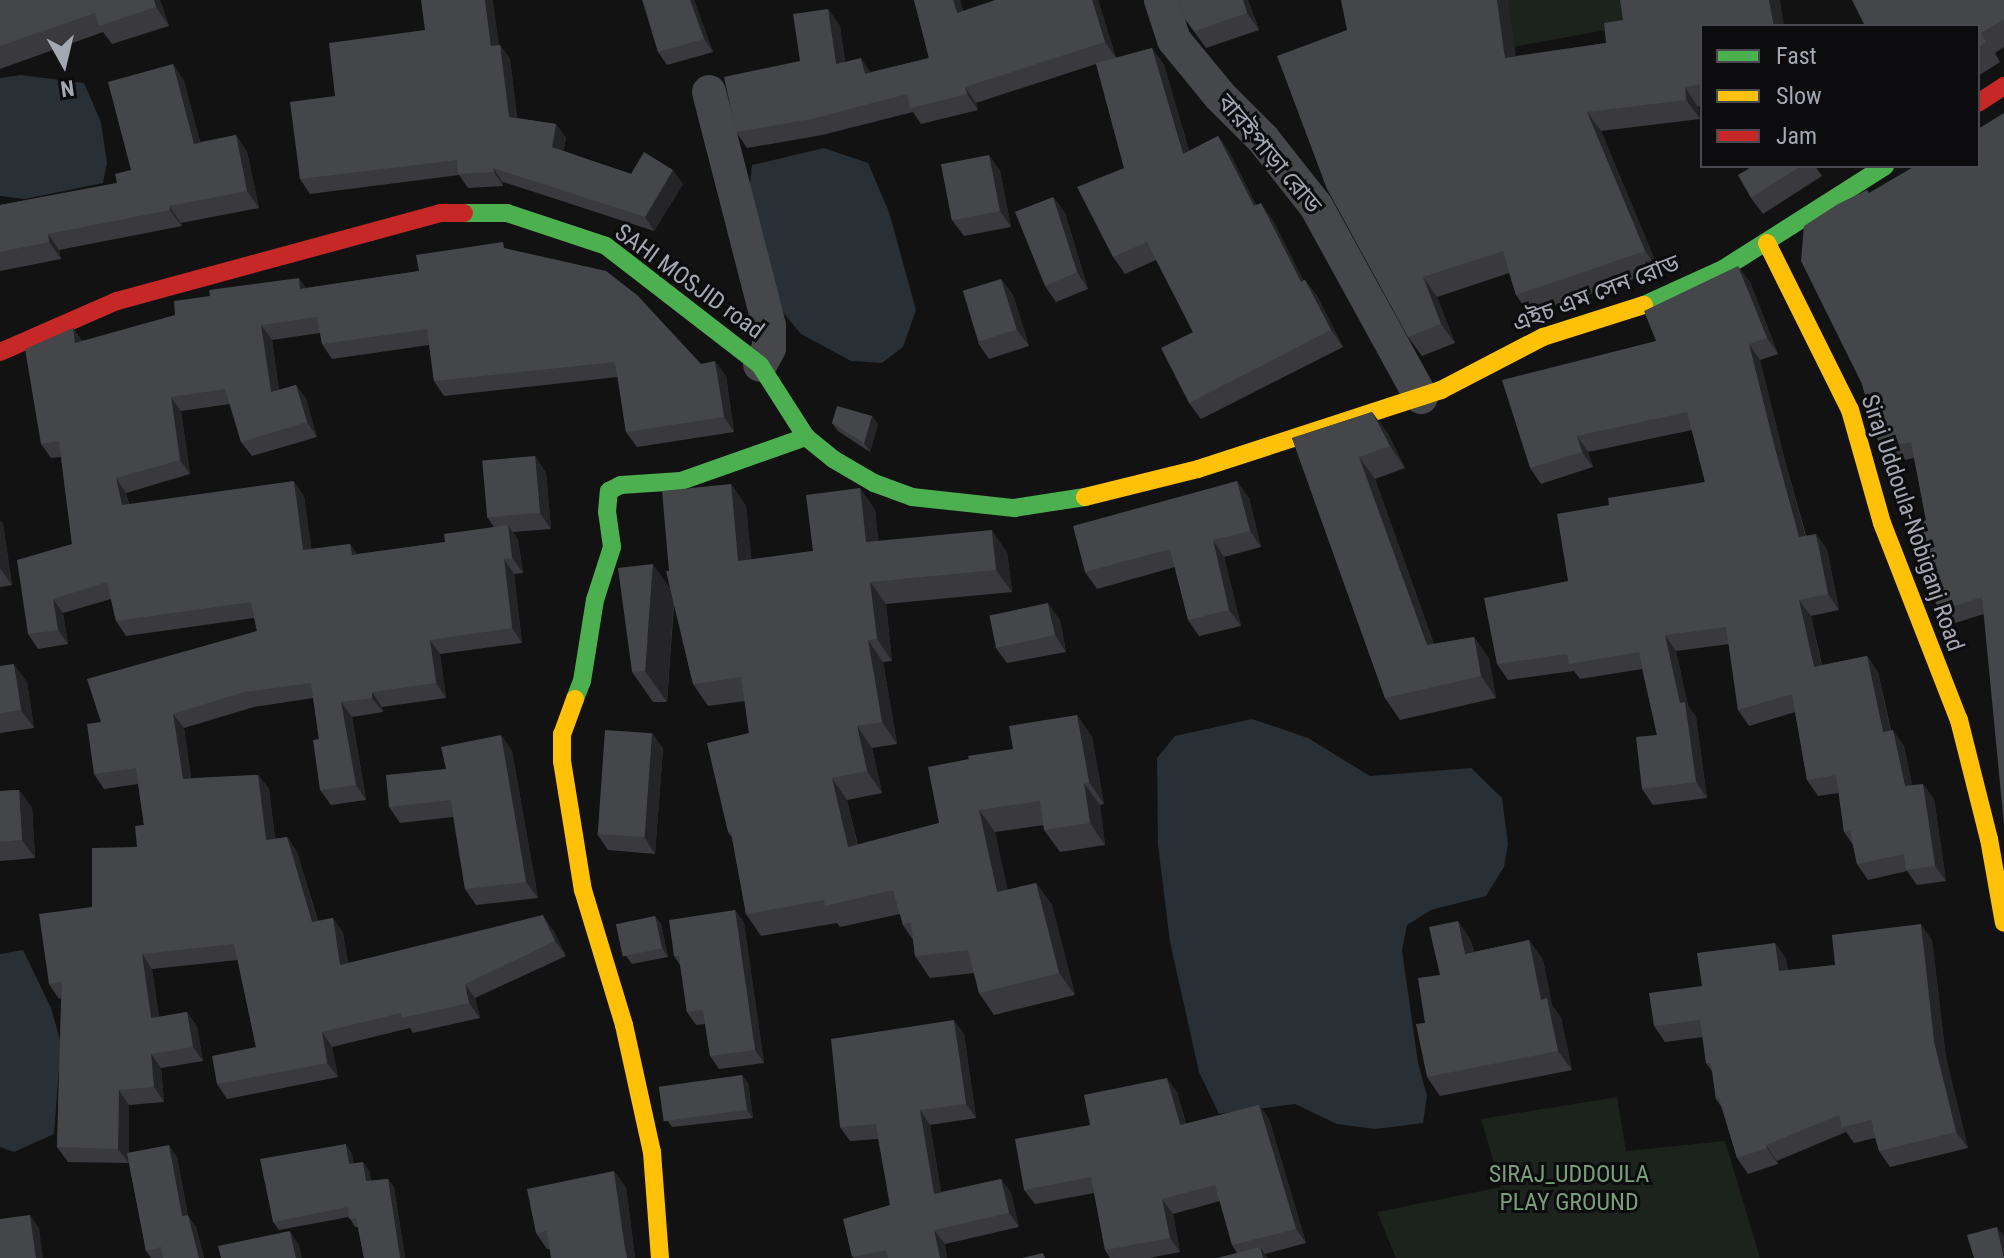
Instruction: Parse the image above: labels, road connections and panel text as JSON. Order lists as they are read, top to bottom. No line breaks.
{"streets":{"street":["বারইপাড়া রোড","SAHI MOSJID road","এইচ এম সেন রোড","Siraj Uddoula-Nobiganj Road"]},"crossings":[["বারইপাড়া রোড","এইচ এম সেন রোড"],["SAHI MOSJID road","এইচ এম সেন রোড"],["এইচ এম সেন রোড","Siraj Uddoula-Nobiganj Road"]],"parks":["SIRAJ_UDDOULA PLAY GROUND"],"legend":["Fast","Slow","Jam"],"north":"bottom"}
